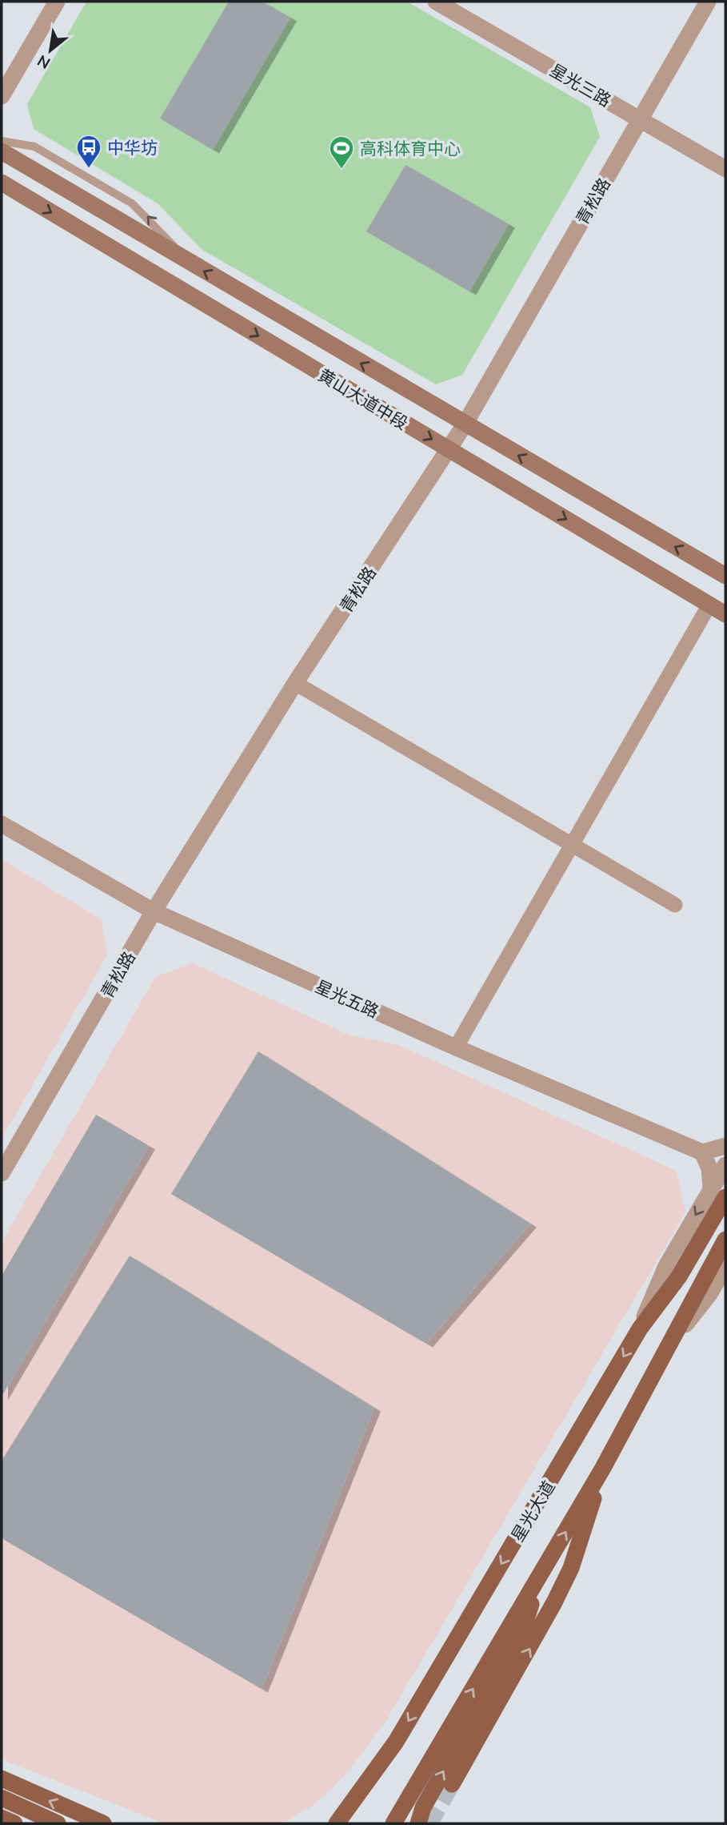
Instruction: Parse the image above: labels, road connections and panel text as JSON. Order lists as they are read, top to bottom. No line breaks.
{"streets":{"main road":["黄山大道中段","星光大道"],"street":["星光三路","青松路","星光五路"]},"crossings":[["星光三路","青松路"],["青松路","黄山大道中段"],["青松路","星光五路"]],"places":{"bus stop":["中华坊"],"sports":["高科体育中心"]},"north":"bottom left"}
